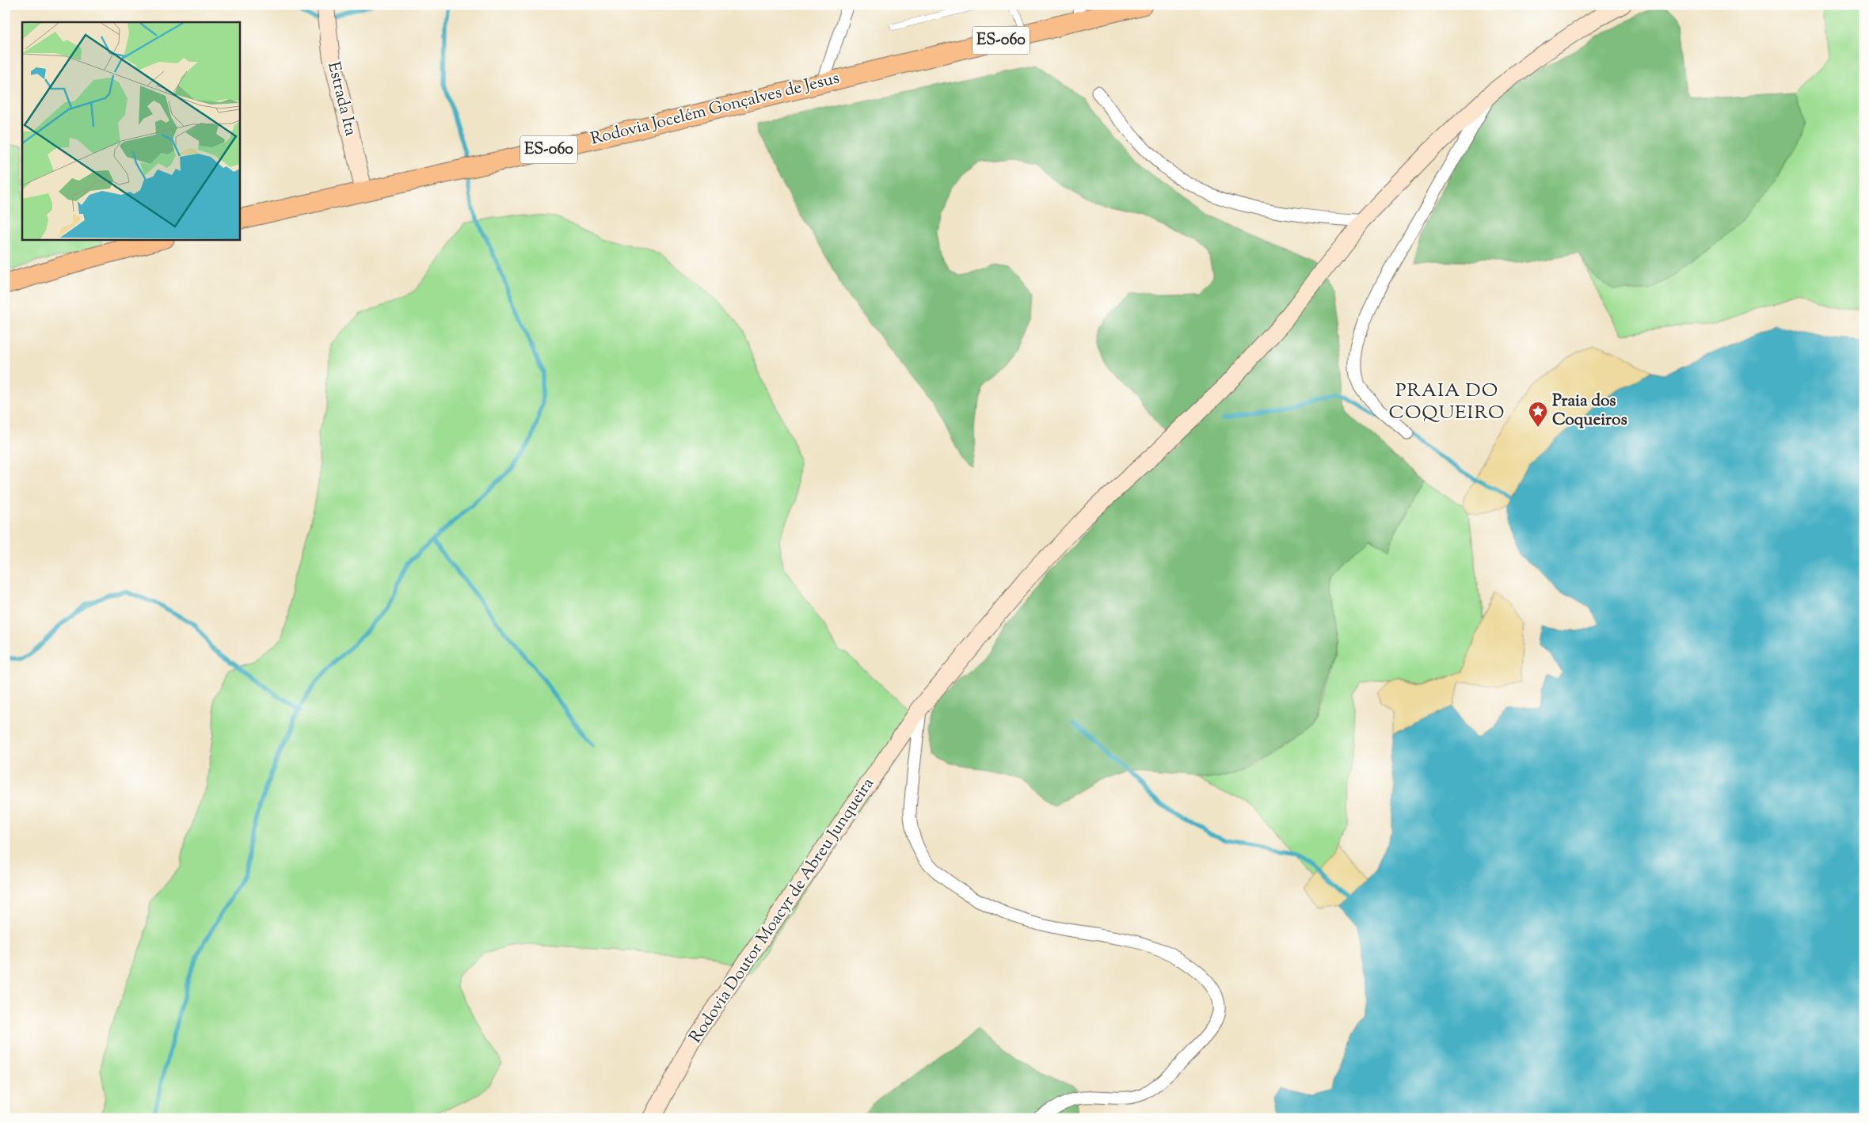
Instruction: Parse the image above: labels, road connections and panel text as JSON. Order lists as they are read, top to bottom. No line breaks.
{"streets":{"main road":["ES-060","Rodovia Jocelém Gonçalves de Jesus"],"street":["Estrada Ita","Rodovia Doutor Moacyr de Abreu Junqueira"]},"crossings":[["Estrada Ita","Rodovia Jocelém Gonçalves de Jesus"]],"districts":["PRAIA DO COQUEIRO"],"places":{"place":["Praia dos Coqueiros"]}}
